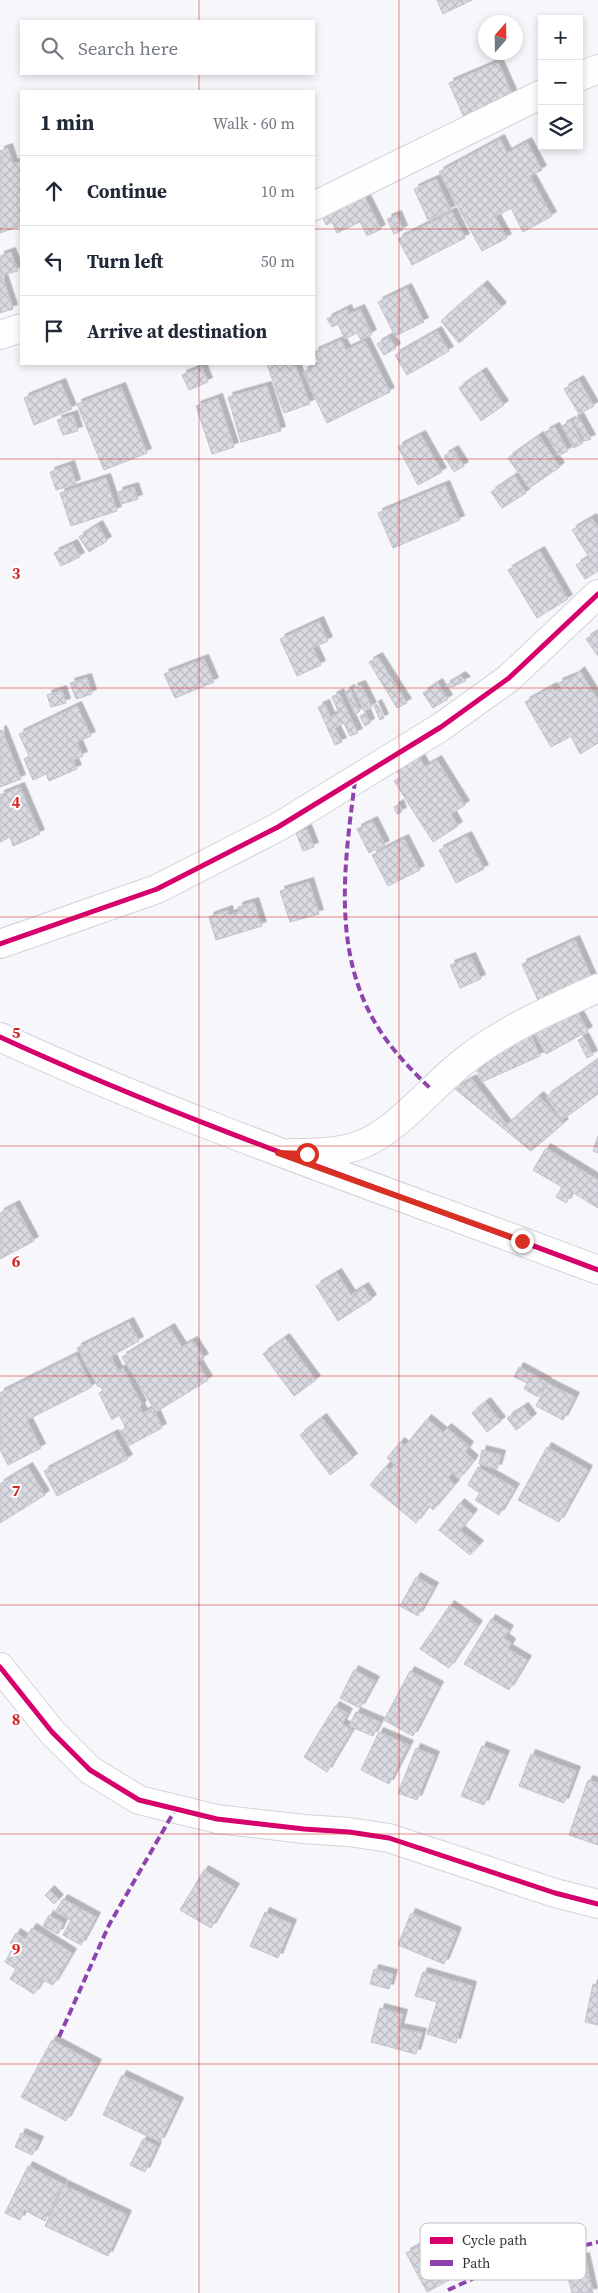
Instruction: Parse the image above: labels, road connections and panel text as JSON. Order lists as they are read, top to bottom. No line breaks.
{"legend":["Cycle path","Path"],"north":"top","page":{"map_buttons":["+","−"],"search":"Search here","heading":["1 min","Walk · 60 m"],"list":[["Continue","10 m"],["Turn left","50 m"],"Arrive at destination"]},"grid":{"rows":["3","4","5","6","7","8","9"]}}
